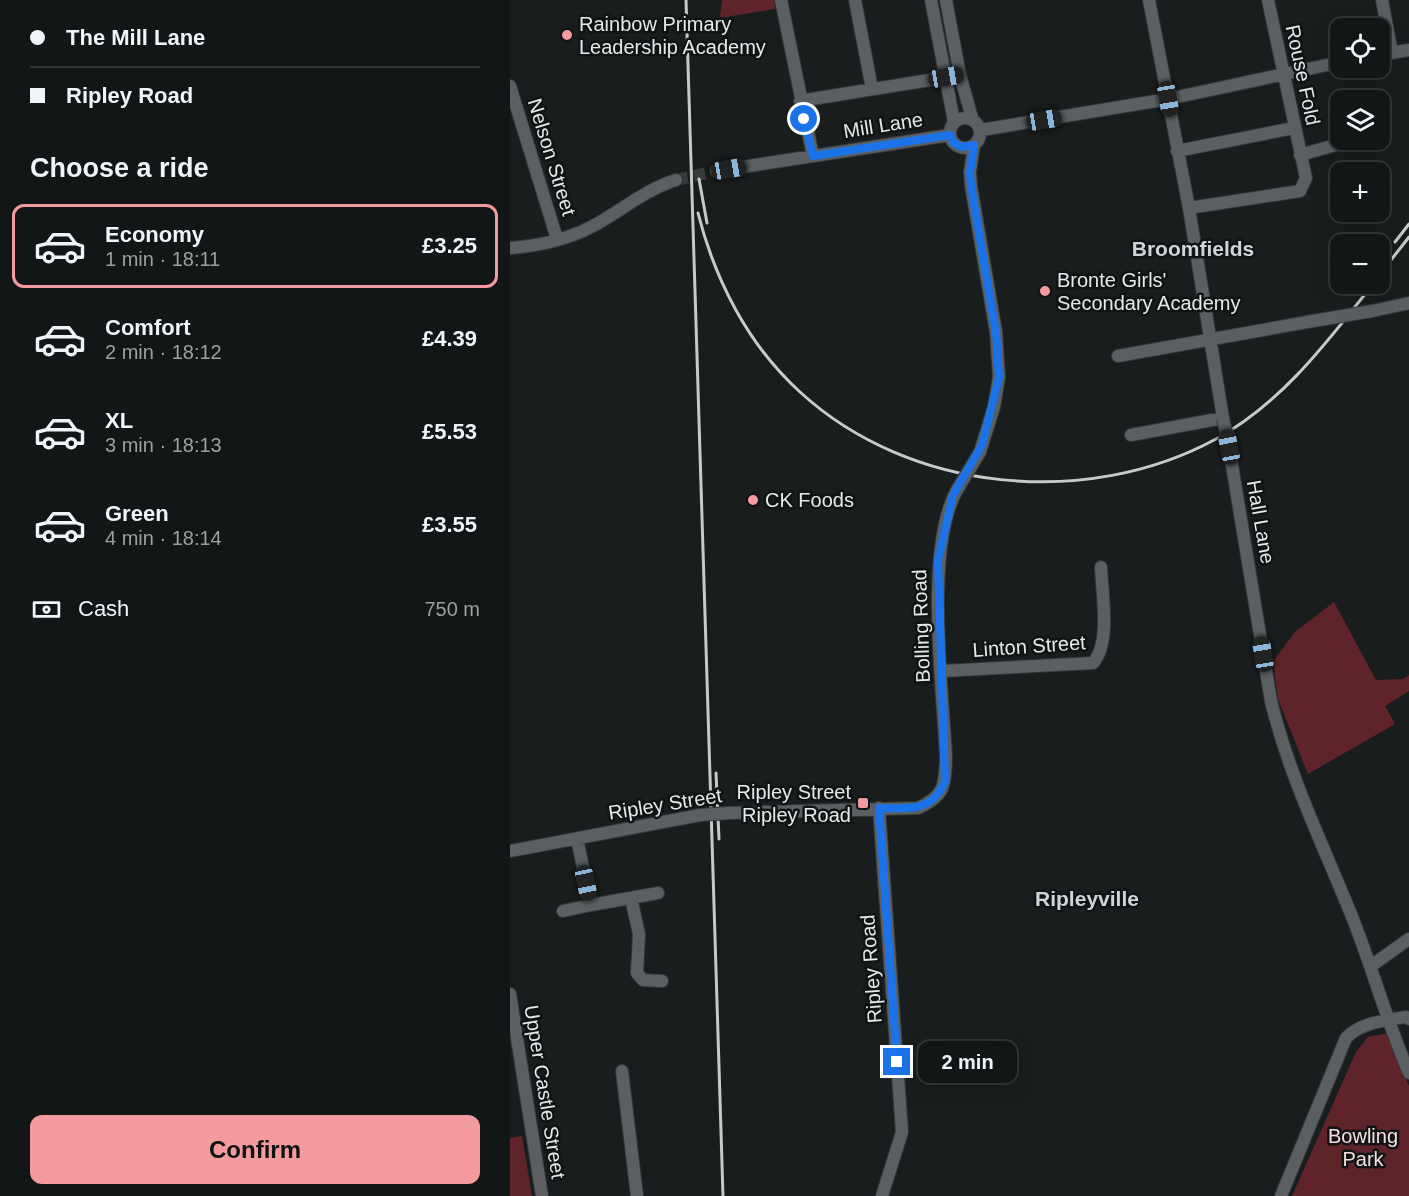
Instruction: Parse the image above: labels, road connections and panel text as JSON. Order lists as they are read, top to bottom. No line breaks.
{"streets":{"street":["Rouse Fold","Mill Lane","Nelson Street","Hall Lane","Bolling Road","Linton Street","Ripley Street","Ripley Road","Upper Castle Street"]},"crossings":[["Rouse Fold","Hall Lane"],["Mill Lane","Bolling Road"],["Bolling Road","Linton Street"],["Bolling Road","Ripley Street"],["Ripley Street","Ripley Road"]],"districts":["Broomfields","Ripleyville"],"parks":["Bowling Park"],"places":{"other":["Rainbow Primary Leadership Academy","Bronte Girls' Secondary Academy","CK Foods"],"transit":["Ripley Street Ripley Road"]},"page":{"banner":["The Mill Lane","Ripley Road"],"map_buttons":["+","−"],"heading":"Choose a ride","list":[{"name":"Economy","note":"1 min · 18:11","value":"£3.25"},{"name":"Comfort","note":"2 min · 18:12","value":"£4.39"},{"name":"XL","note":"3 min · 18:13","value":"£5.53"},{"name":"Green","note":"4 min · 18:14","value":"£3.55"}],"pay":["Cash","750 m"],"bubble":"2 min","buttons":"Confirm"}}
